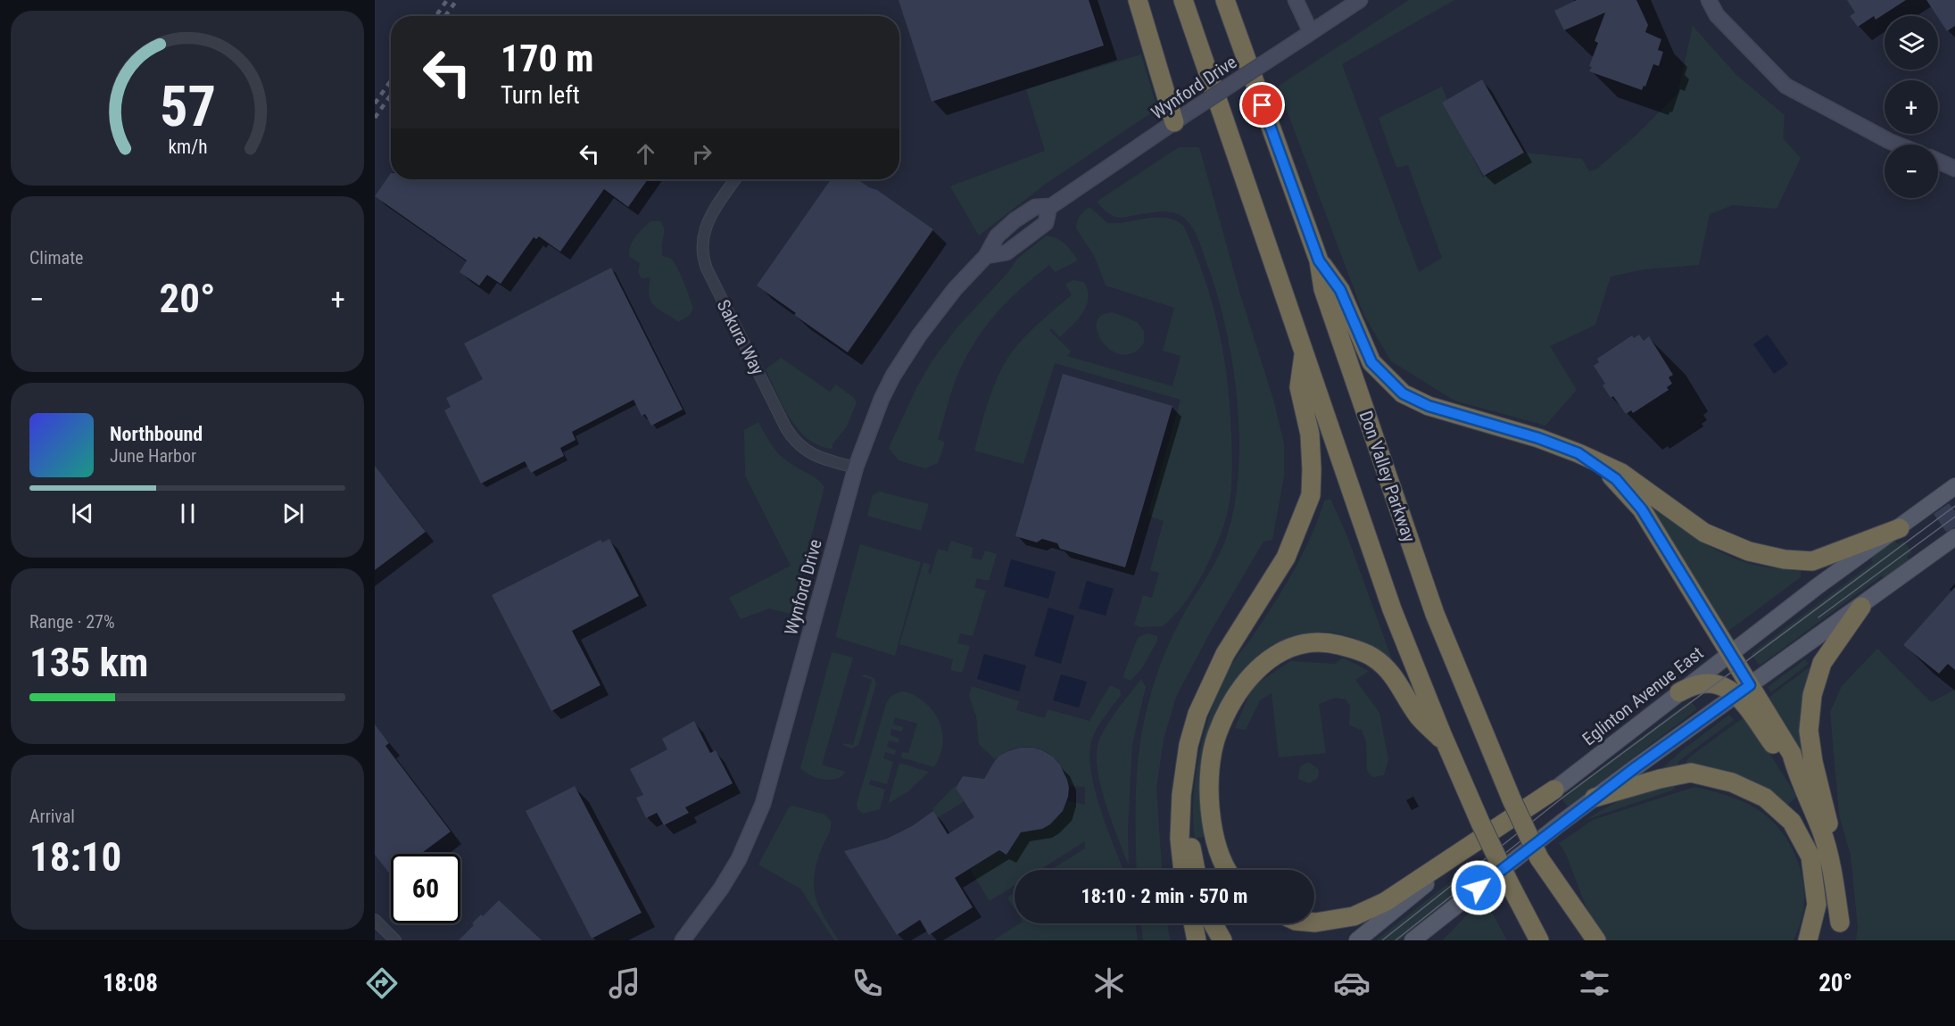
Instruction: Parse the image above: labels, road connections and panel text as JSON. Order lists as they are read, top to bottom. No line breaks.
{"streets":{"highway":["Don Valley Parkway"],"main road":["Eglinton Avenue East"],"street":["Wynford Drive","Sakura Way"]},"crossings":[["Wynford Drive","Sakura Way"]],"page":{"map_buttons":["+","−"],"turn":["170 m","Turn left"],"tile":["Climate",["Range · 27%","135 km"],["Arrival","18:10"]],"heat":["−","20°","+"],"song":["Northbound","June Harbor"],"limit":"60","trip":"18:10 · 2 min · 570 m","tabs":["18:08","20°"],"gauge":["57","km/h"]}}
